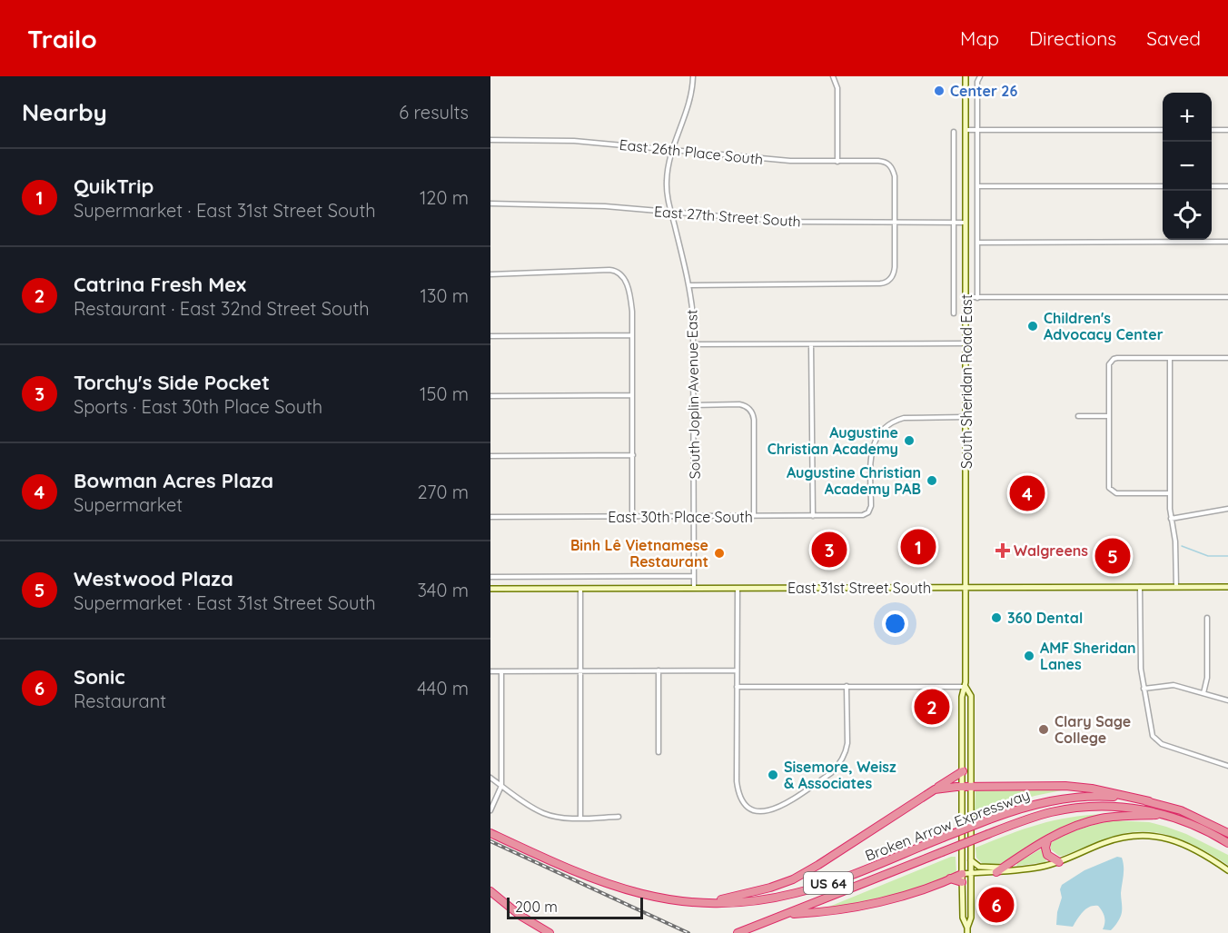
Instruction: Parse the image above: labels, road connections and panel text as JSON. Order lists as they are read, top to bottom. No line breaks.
{"streets":{"highway":["Broken Arrow Expressway","US 64"],"main road":["South Sheridan Road East","East 31st Street South"],"street":["East 26th Place South","East 27th Street South","South Joplin Avenue East","East 30th Place South"]},"crossings":[["East 26th Place South","East 27th Street South"],["East 26th Place South","South Joplin Avenue East"],["East 27th Street South","South Sheridan Road East"],["East 27th Street South","South Joplin Avenue East"],["South Sheridan Road East","East 30th Place South"],["South Sheridan Road East","East 31st Street South"],["South Joplin Avenue East","East 30th Place South"],["South Joplin Avenue East","East 31st Street South"]],"places":{"other":["Center 26","Children's Advocacy Center","Augustine Christian Academy","Augustine Christian Academy PAB","Binh Lê Vietnamese Restaurant","360 Dental","AMF Sheridan Lanes","Clary Sage College","Sisemore, Weisz & Associates"],"health":["Walgreens"]},"scale_bar":"200 m","page":{"header":"Trailo","nav":["Map","Directions","Saved"],"heading":["Nearby","6 results"],"map_buttons":["+","−"],"list":[{"mark":"1","name":"QuikTrip","note":"Supermarket · East 31st Street South","value":"120 m"},{"mark":"2","name":"Catrina Fresh Mex","note":"Restaurant · East 32nd Street South","value":"130 m"},{"mark":"3","name":"Torchy's Side Pocket","note":"Sports · East 30th Place South","value":"150 m"},{"mark":"4","name":"Bowman Acres Plaza","note":"Supermarket","value":"270 m"},{"mark":"5","name":"Westwood Plaza","note":"Supermarket · East 31st Street South","value":"340 m"},{"mark":"6","name":"Sonic","note":"Restaurant","value":"440 m"}],"pins":["4","1","3","5","2","6"],"scale":"200 m"}}
